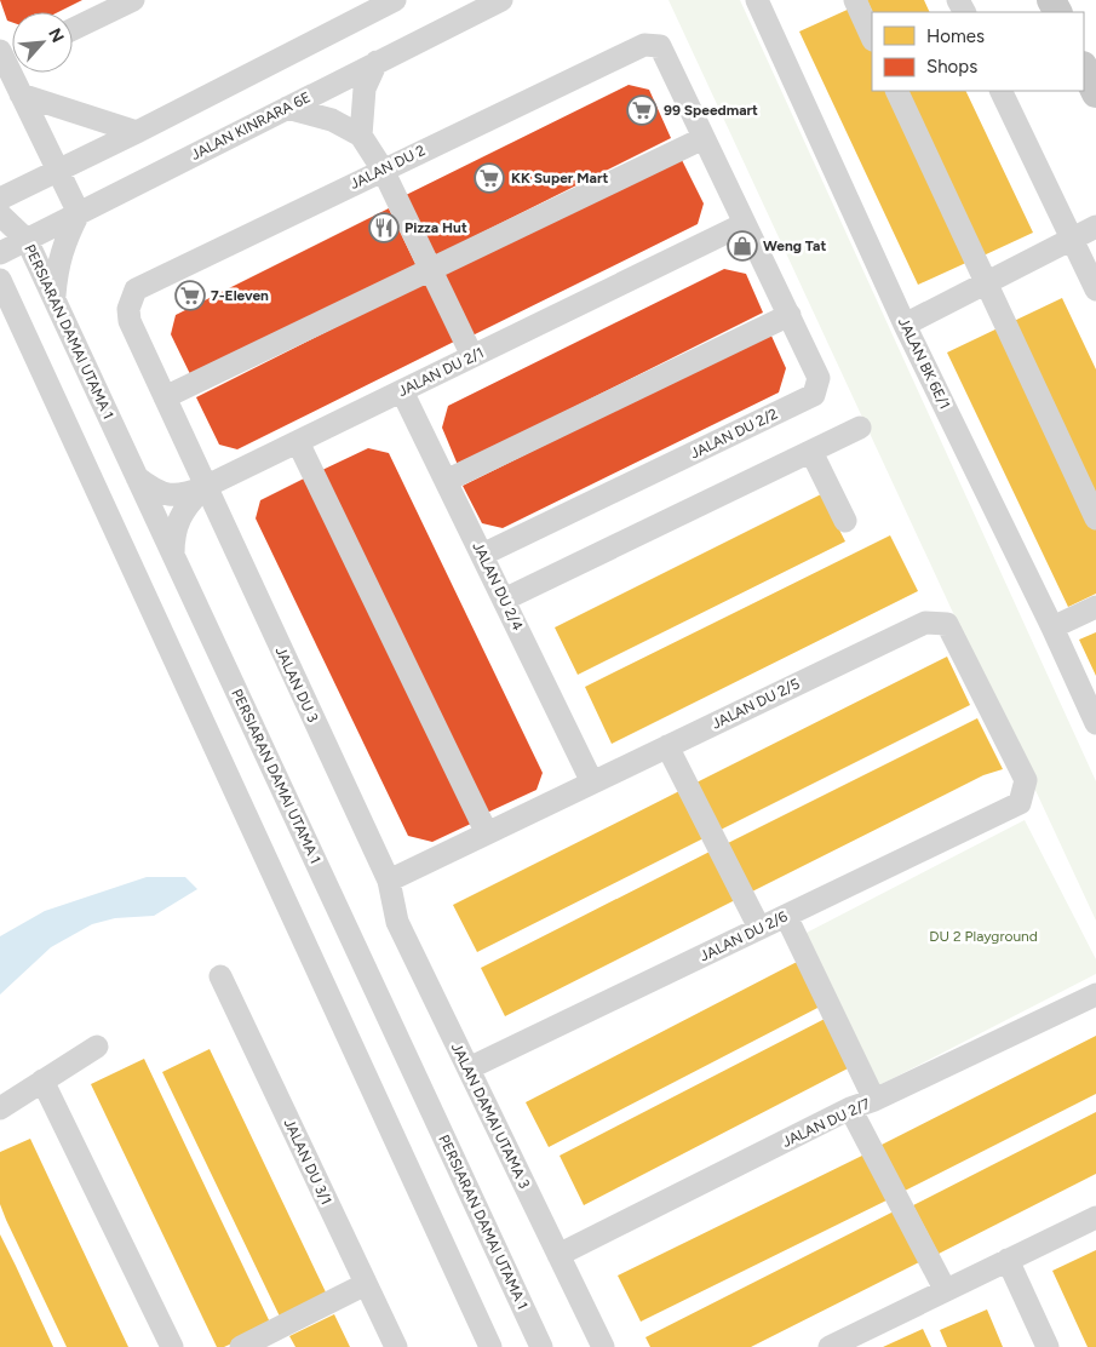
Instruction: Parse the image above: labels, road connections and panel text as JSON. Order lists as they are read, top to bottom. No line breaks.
{"streets":{"street":["JALAN KINRARA 6E","JALAN DU 2","PERSIARAN DAMAI UTAMA 1","JALAN BK 6E/1","JALAN DU 2/1","JALAN DU 2/2","JALAN DU 2/4","JALAN DU 3","JALAN DU 2/5","JALAN DU 2/6","JALAN DAMAI UTAMA 3","JALAN DU 2/7","JALAN DU 3/1"]},"crossings":[["JALAN KINRARA 6E","PERSIARAN DAMAI UTAMA 1"],["JALAN DU 2","JALAN DU 2/1"],["JALAN DU 2","JALAN DU 2/2"],["JALAN DU 2","JALAN DU 3"],["PERSIARAN DAMAI UTAMA 1","JALAN DU 2/1"],["JALAN DU 2/1","JALAN DU 2/2"],["JALAN DU 2/1","JALAN DU 2/4"],["JALAN DU 2/1","JALAN DU 3"],["JALAN DU 2/2","JALAN DU 2/4"],["JALAN DU 2/4","JALAN DU 2/5"],["JALAN DU 3","JALAN DU 2/5"],["JALAN DU 3","JALAN DAMAI UTAMA 3"],["JALAN DU 2/5","JALAN DU 2/6"],["JALAN DU 2/5","JALAN DAMAI UTAMA 3"],["JALAN DU 2/6","JALAN DAMAI UTAMA 3"],["JALAN DAMAI UTAMA 3","JALAN DU 2/7"]],"parks":["DU 2 Playground"],"places":{"supermarket":["99 Speedmart","KK Super Mart","7-Eleven"],"restaurant":["Pizza Hut"],"shop":["Weng Tat"]},"legend":["Homes","Shops"],"north":"top right"}
